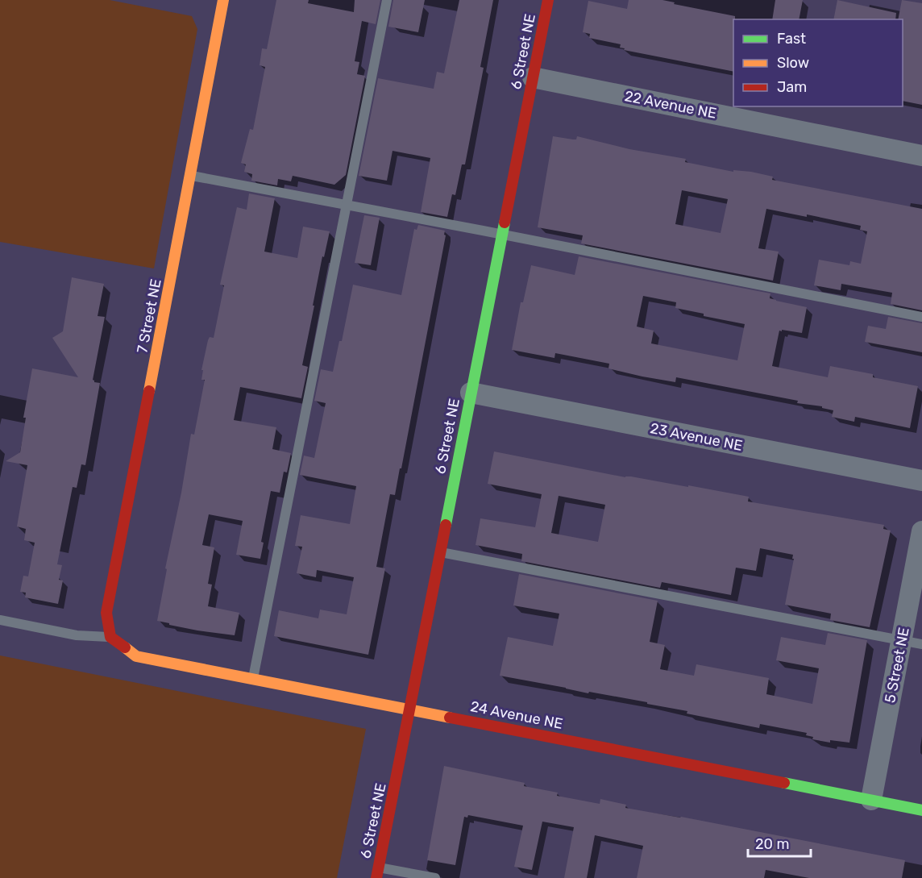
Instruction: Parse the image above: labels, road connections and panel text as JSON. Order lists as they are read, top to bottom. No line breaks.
{"streets":{"street":["6 Street NE","22 Avenue NE","7 Street NE","23 Avenue NE","5 Street NE","24 Avenue NE"]},"crossings":[["6 Street NE","22 Avenue NE"],["6 Street NE","23 Avenue NE"],["6 Street NE","24 Avenue NE"],["7 Street NE","24 Avenue NE"],["5 Street NE","24 Avenue NE"]],"legend":["Fast","Slow","Jam"],"scale_bar":"20 m"}
